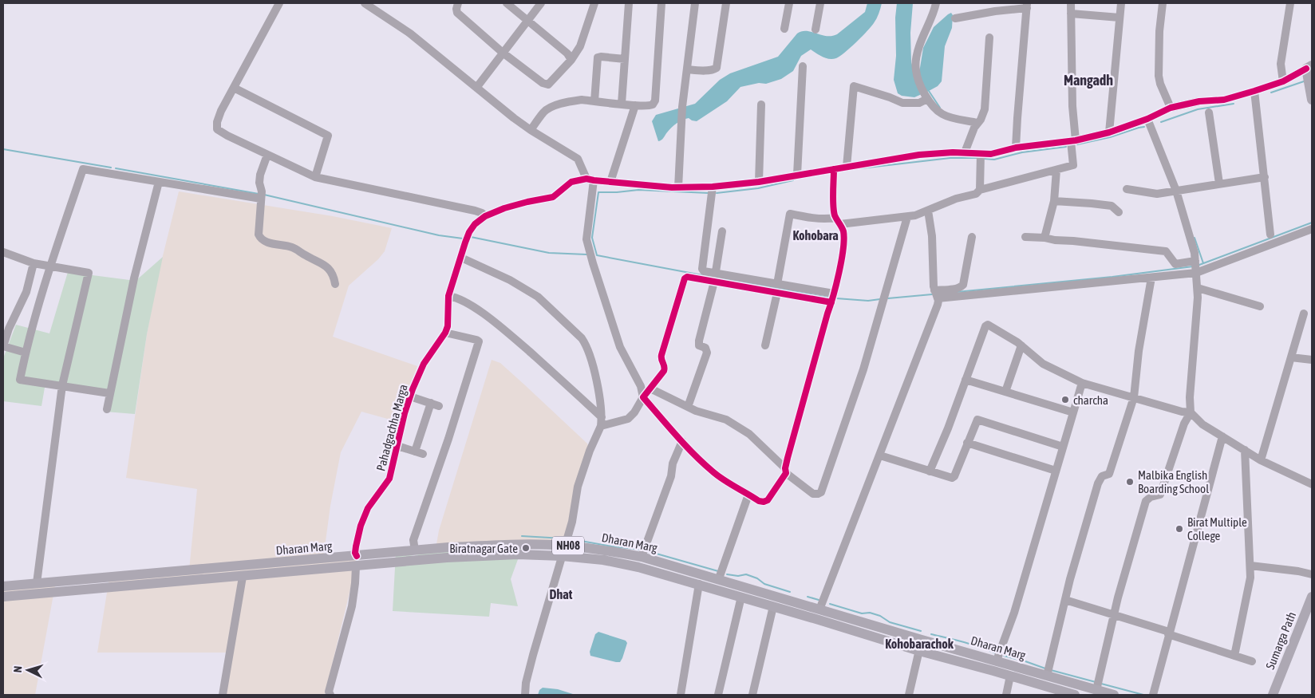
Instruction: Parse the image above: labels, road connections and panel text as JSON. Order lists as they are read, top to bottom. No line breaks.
{"streets":{"main road":["Dharan Marg","NH08","Sumarga Path"],"street":["Pahadgachha Marga"]},"crossings":[["Pahadgachha Marga","Dharan Marg"]],"districts":["Mangadh","Kohobara","Dhat","Kohobarachok"],"places":["charcha","Malbika English Boarding School","Birat Multiple College","Biratnagar Gate"],"north":"left"}
